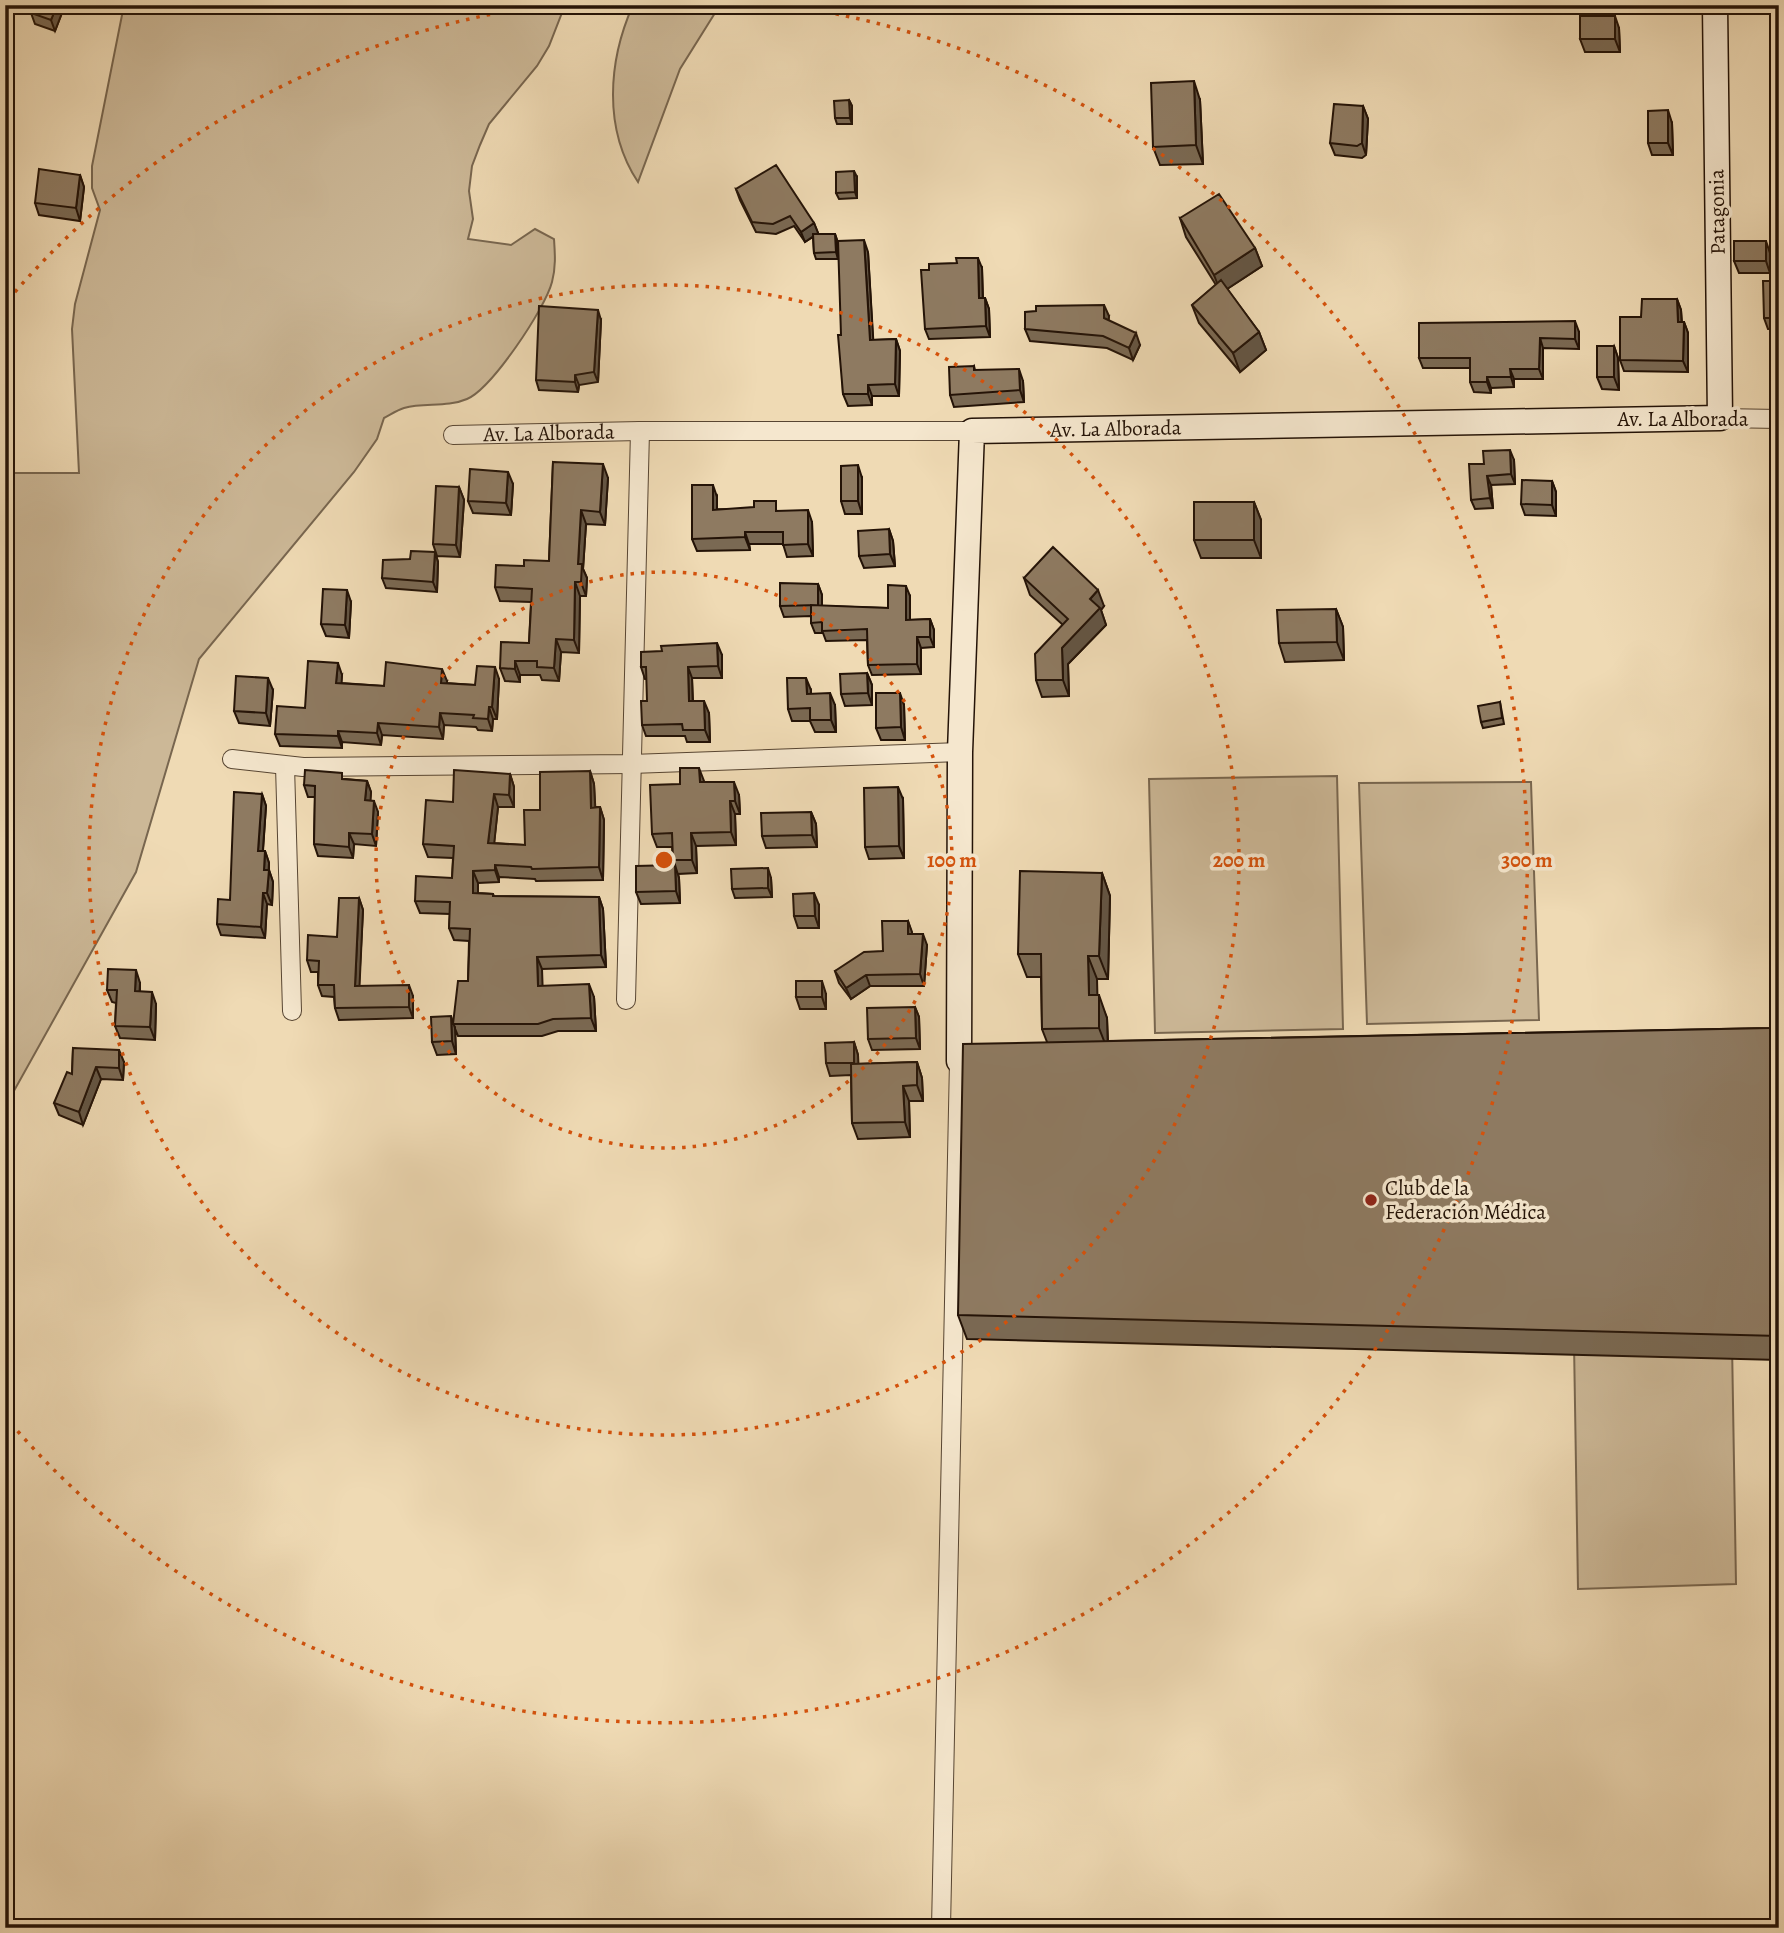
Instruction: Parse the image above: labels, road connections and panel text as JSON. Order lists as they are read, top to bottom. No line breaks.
{"streets":{"main road":["Patagonia","Av. La Alborada"]},"crossings":[["Patagonia","Av. La Alborada"]],"places":["Club de la Federación Médica"],"rings":["100 m","200 m","300 m"]}
